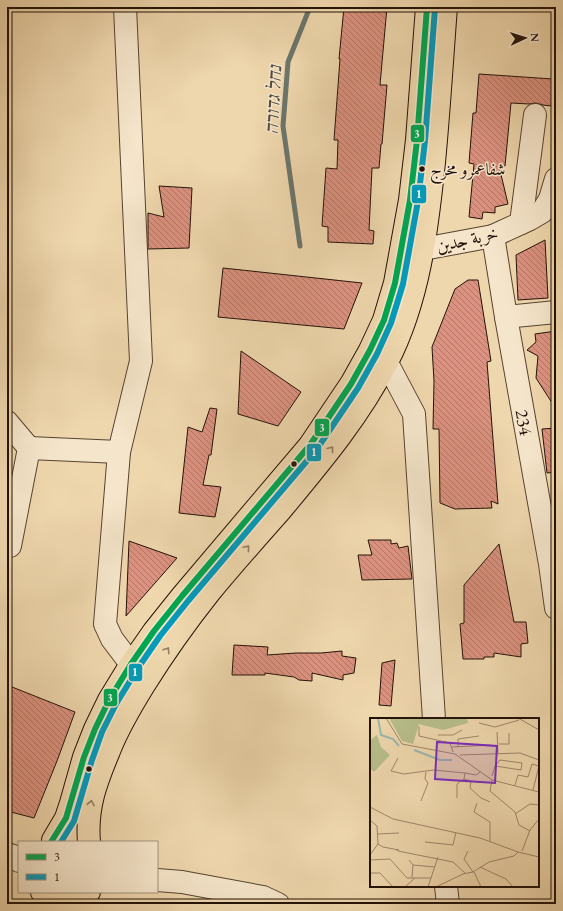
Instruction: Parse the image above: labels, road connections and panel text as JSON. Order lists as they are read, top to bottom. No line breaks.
{"streets":{"street":["خربة جدين","234"]},"crossings":[["خربة جدين","234"]],"water":["נחל גדורה"],"places":["شفاعمرو مخرج"],"lines":["transit line 3","transit line 1"],"legend":["3","1"],"north":"right"}
